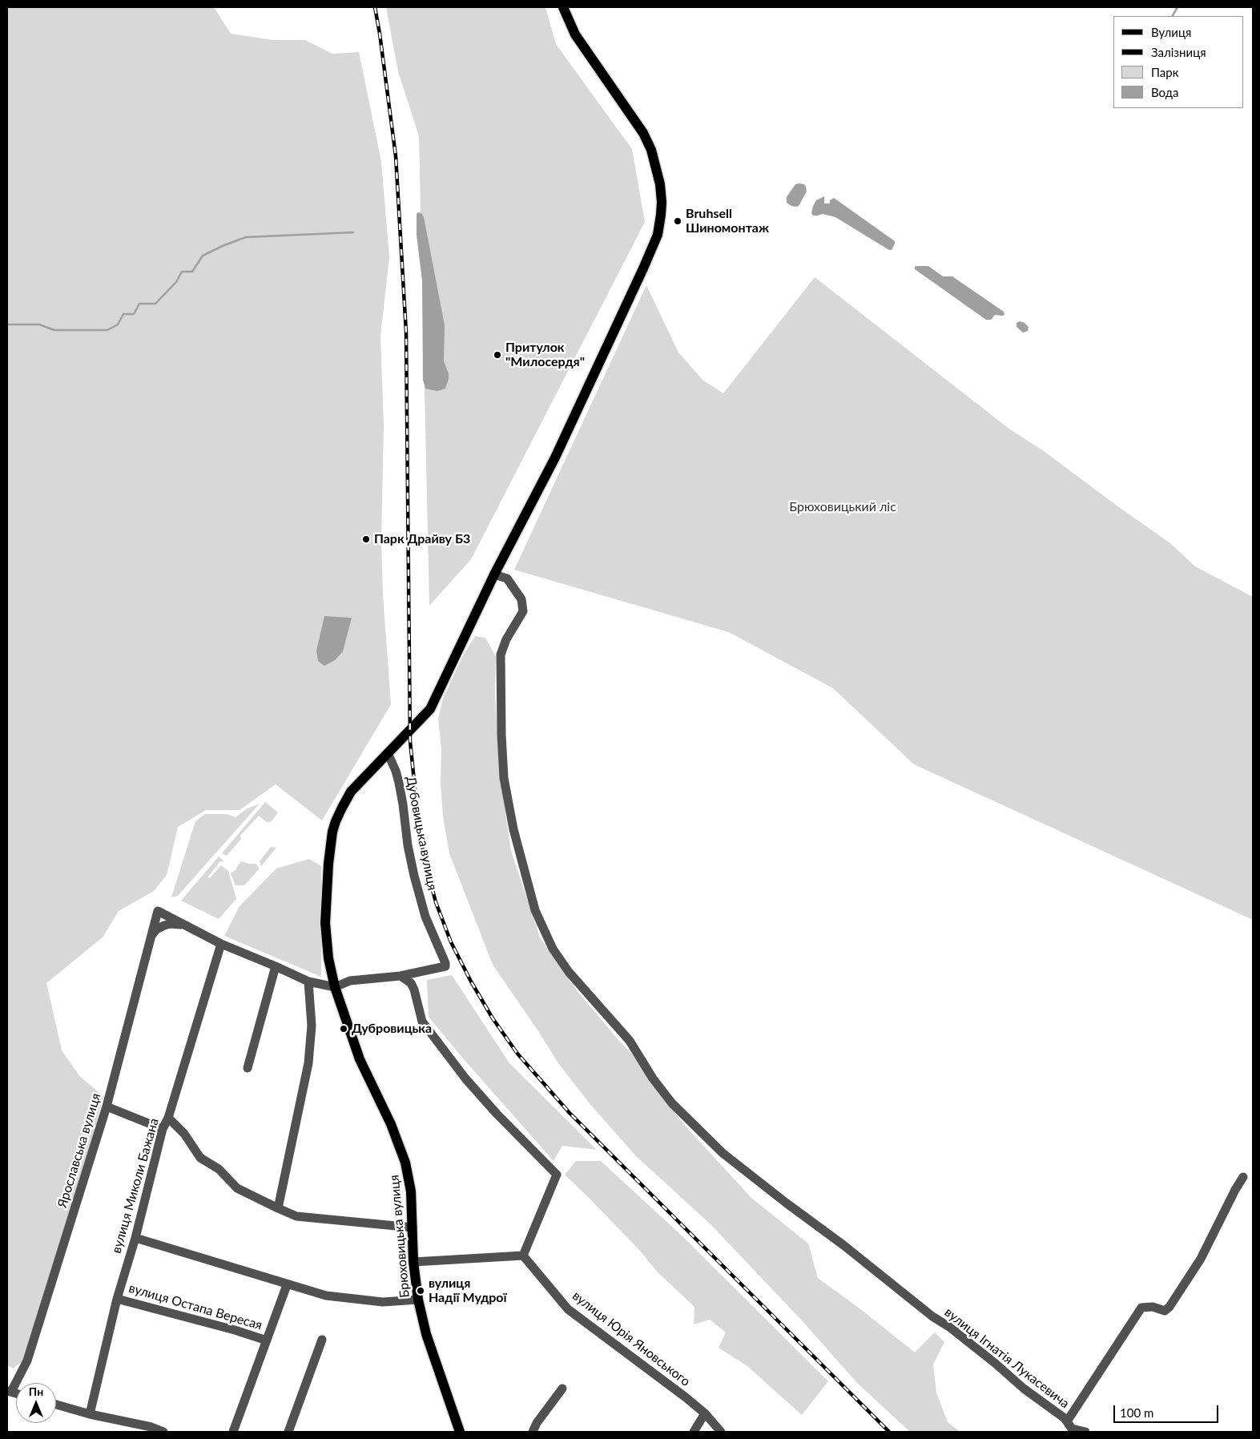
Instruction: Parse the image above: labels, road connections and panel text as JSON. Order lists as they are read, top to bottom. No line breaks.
{"streets":{"main road":["Брюховицька вулиця"],"street":["Дубовицька вулиця","Ярославська вулиця","вулиця Миколи Бажана","вулиця Остапа Вересая","вулиця Юрія Яновського","вулиця Ігнатія Лукасевича"]},"crossings":[["Дубовицька вулиця","Брюховицька вулиця"],["вулиця Миколи Бажана","вулиця Остапа Вересая"],["Брюховицька вулиця","вулиця Ігнатія Лукасевича"]],"parks":["Брюховицький ліс"],"places":["Bruhsell Шиномонтаж","Притулок \"Милосердя\"","Парк Драйву Б3","Дубровицька","вулиця Надії Мудрої"],"legend":["Вулиця","Залізниця","Парк","Вода"],"scale_bar":"100 m","north":"top"}
